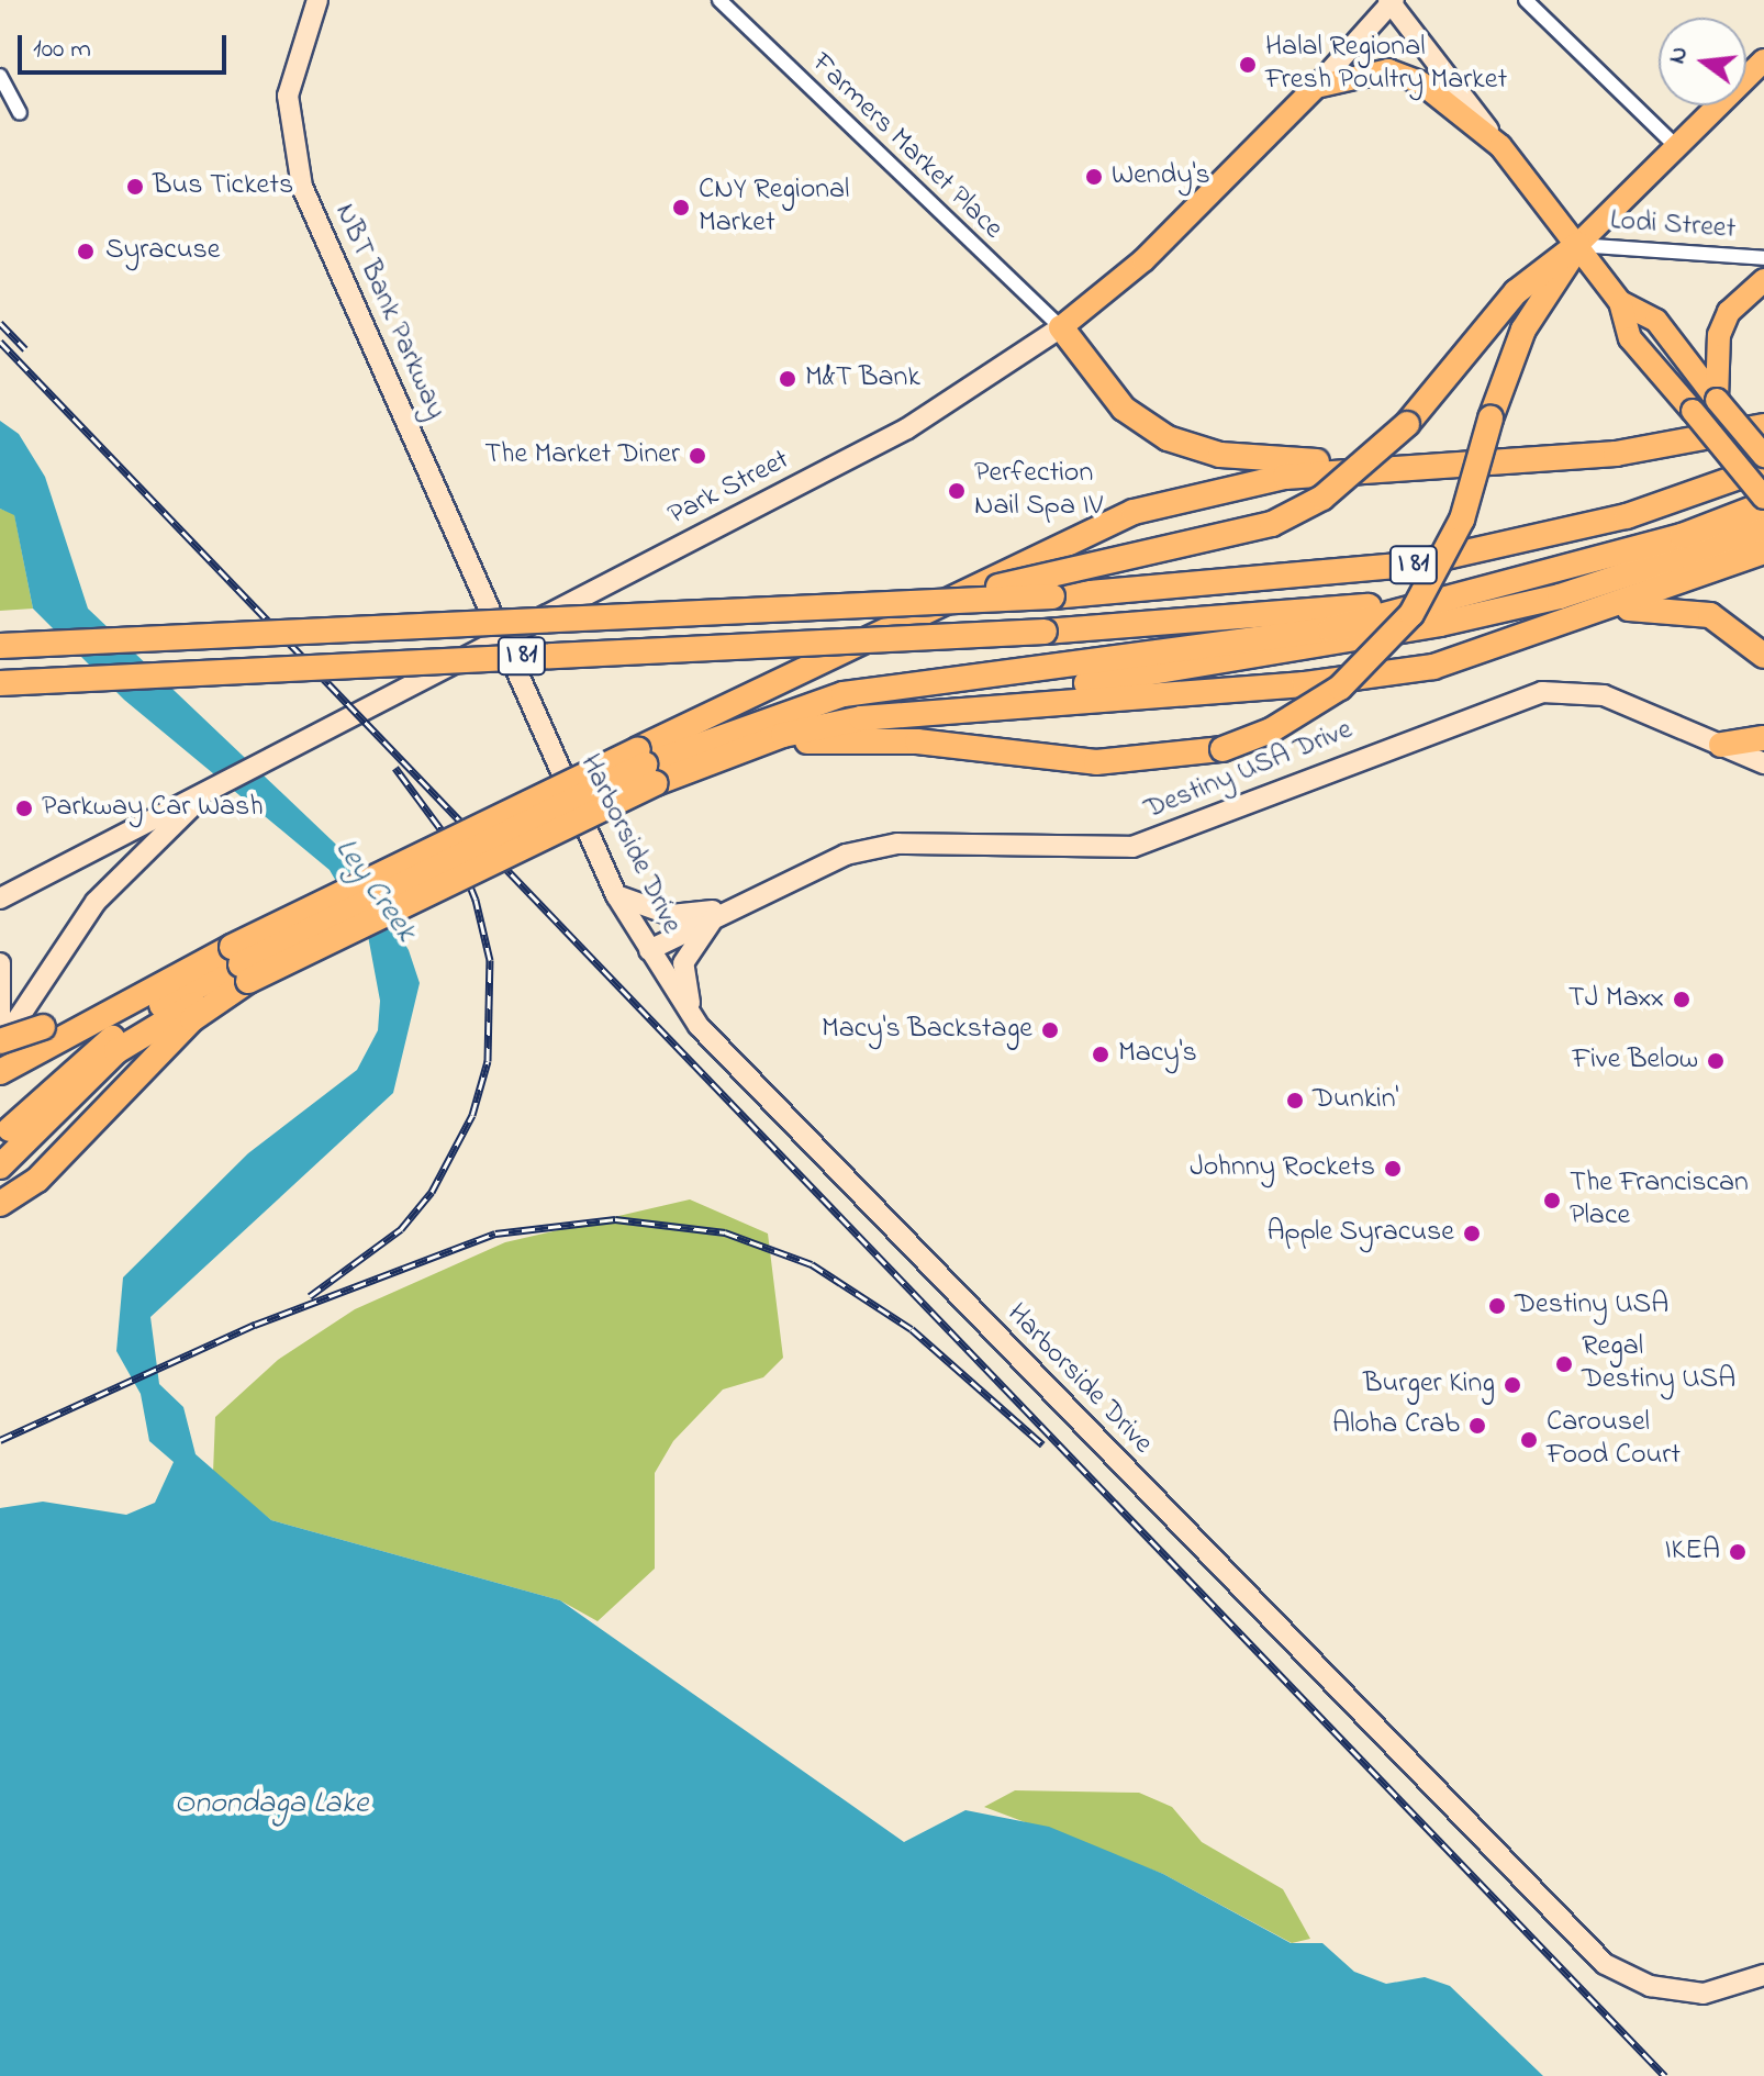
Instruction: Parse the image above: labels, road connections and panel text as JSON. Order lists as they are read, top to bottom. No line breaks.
{"streets":{"highway":["I 81"],"main road":["Park Street"],"street":["Farmers Market Place","Lodi Street","NBT Bank Parkway","Destiny USA Drive","Harborside Drive"]},"crossings":[["Farmers Market Place","Park Street"],["NBT Bank Parkway","Park Street"],["NBT Bank Parkway","Harborside Drive"],["Park Street","Harborside Drive"],["Destiny USA Drive","Harborside Drive"]],"water":["Ley Creek","Onondaga Lake"],"places":["Halal Regional Fresh Poultry Market","Wendy's","Bus Tickets","CNY Regional Market","Syracuse","M&T Bank","The Market Diner","Perfection Nail Spa IV","Parkway Car Wash","TJ Maxx","Macy's Backstage","Macy's","Five Below","Dunkin'","Johnny Rockets","The Franciscan Place","Apple Syracuse","Destiny USA","Regal Destiny USA","Burger King","Aloha Crab","Carousel Food Court","IKEA"],"scale_bar":"100 m","north":"left"}
